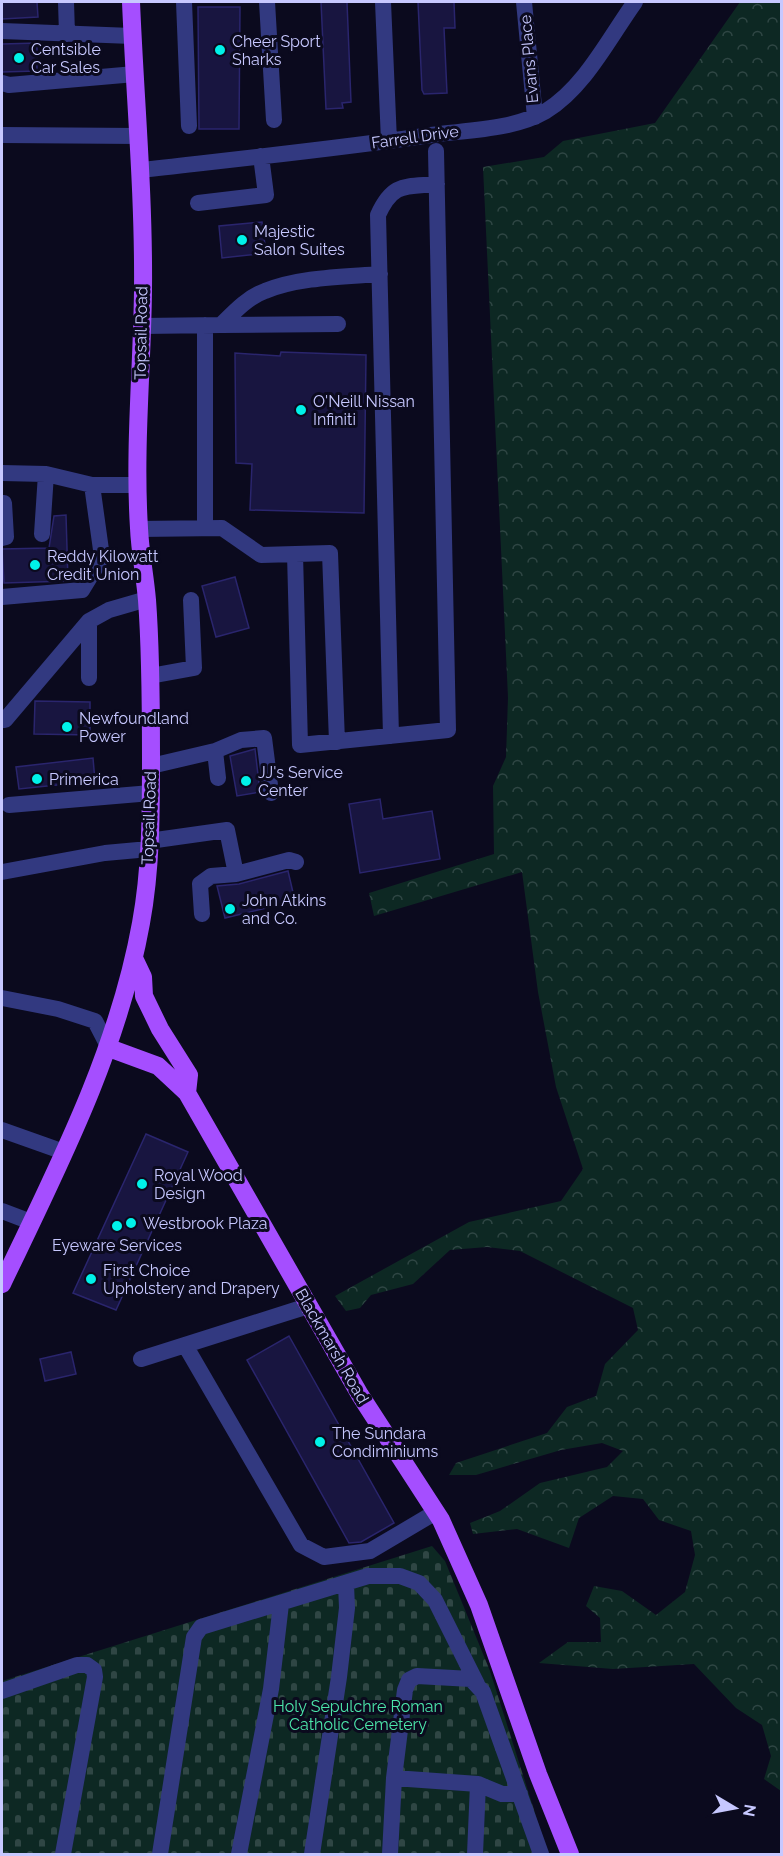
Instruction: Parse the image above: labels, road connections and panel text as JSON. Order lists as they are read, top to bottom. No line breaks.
{"streets":{"main road":["Topsail Road","Blackmarsh Road"],"street":["Evans Place","Farrell Drive"]},"crossings":[["Evans Place","Farrell Drive"],["Farrell Drive","Topsail Road"],["Topsail Road","Blackmarsh Road"]],"parks":["Holy Sepulchre Roman Catholic Cemetery"],"places":["Cheer Sport Sharks","Centsible Car Sales","Majestic Salon Suites","O'Neill Nissan Infiniti","Reddy Kilowatt Credit Union","Newfoundland Power","Primerica","JJ's Service Center","John Atkins and Co.","Royal Wood Design","Westbrook Plaza","Eyeware Services","First Choice Upholstery and Drapery","The Sundara Condiminiums"],"north":"right"}
